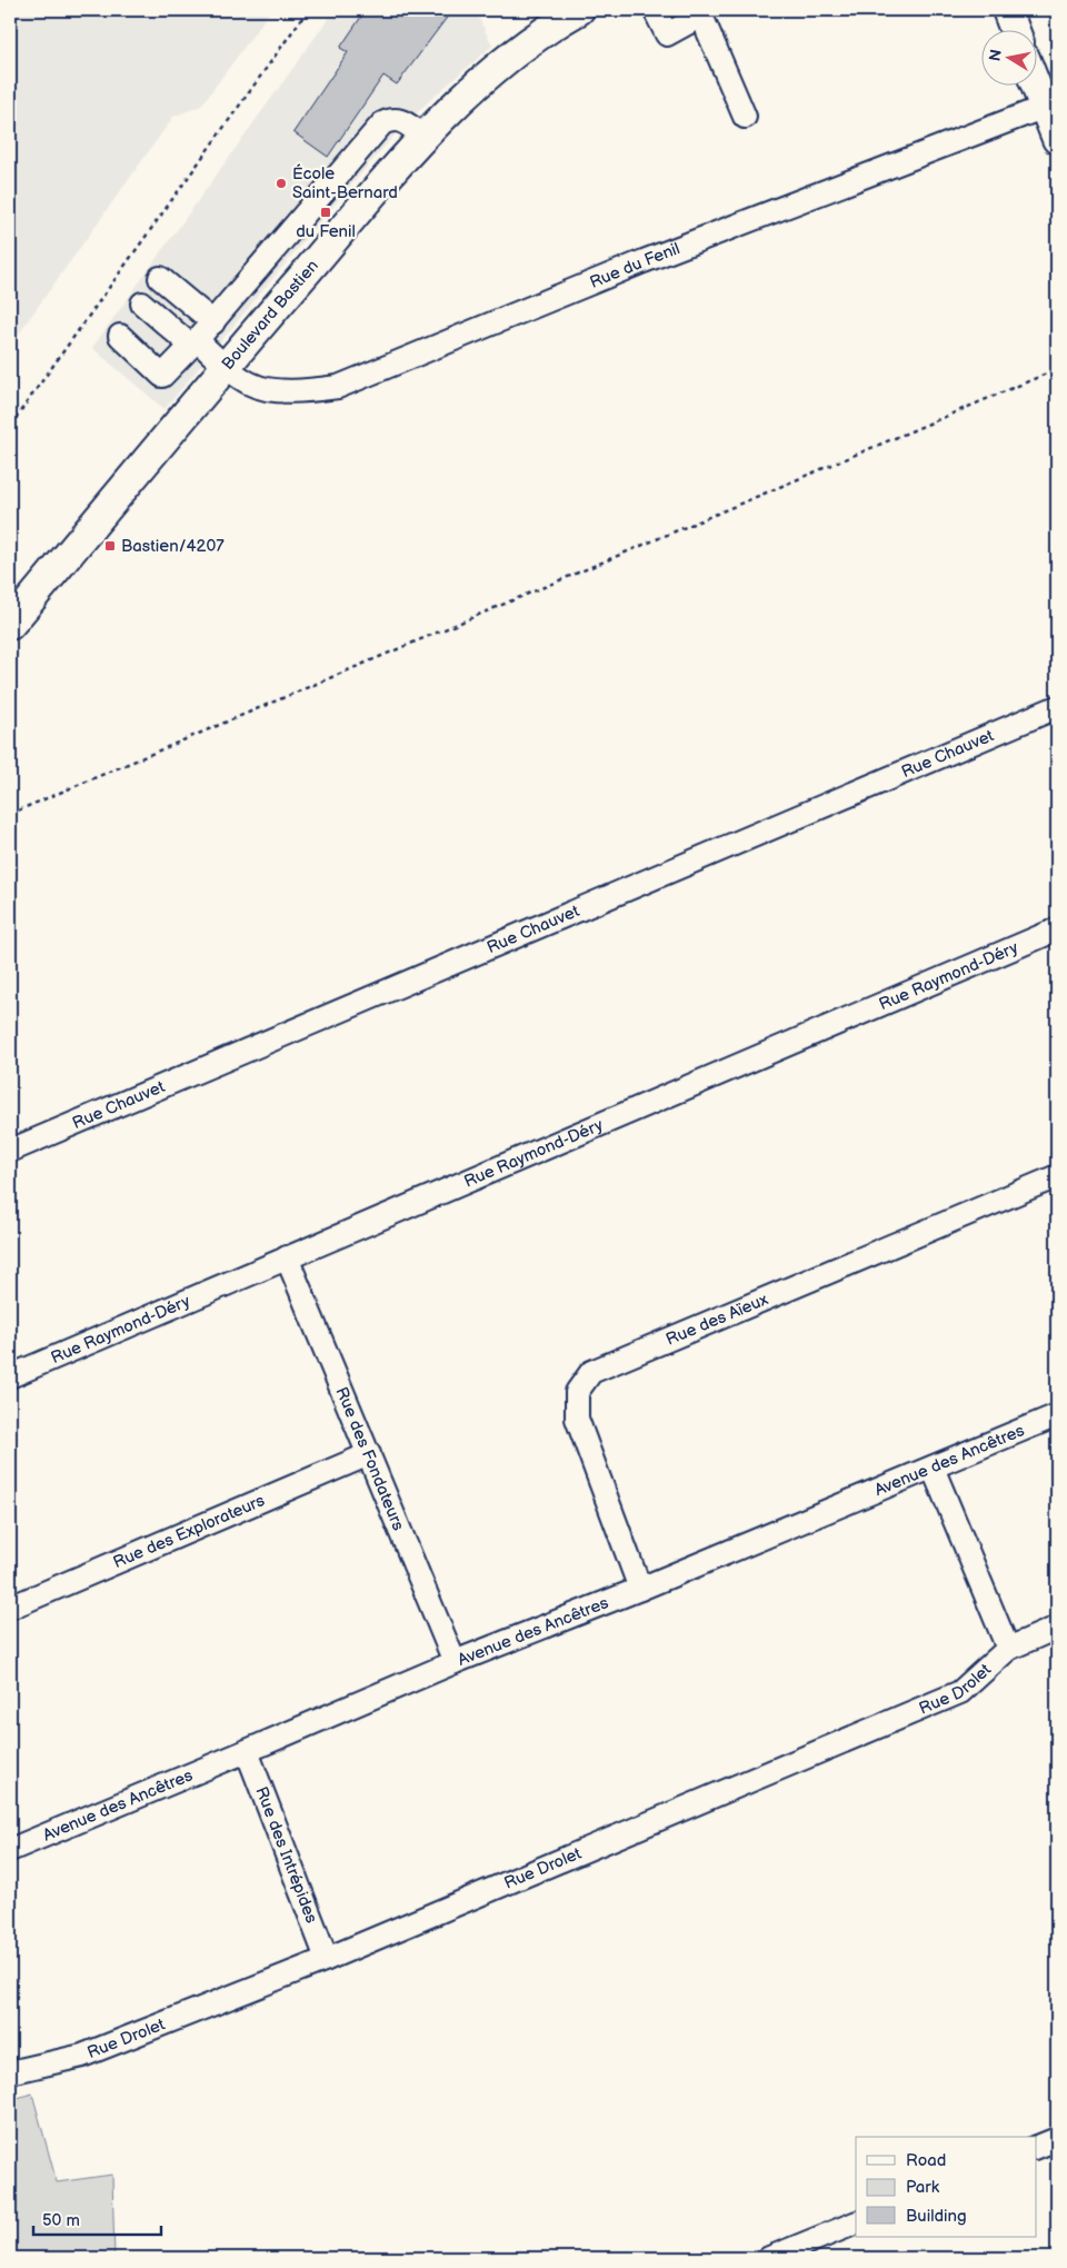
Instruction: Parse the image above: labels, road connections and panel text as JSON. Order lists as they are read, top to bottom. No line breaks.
{"streets":{"main road":["Boulevard Bastien"],"street":["Rue du Fenil","Rue Chauvet","Rue Raymond-Déry","Rue des Aïeux","Rue des Fondateurs","Avenue des Ancêtres","Rue des Explorateurs","Rue Drolet","Rue des Intrépides"]},"crossings":[["Rue du Fenil","Boulevard Bastien"],["Rue Raymond-Déry","Rue des Fondateurs"],["Rue des Aïeux","Avenue des Ancêtres"],["Rue des Fondateurs","Avenue des Ancêtres"],["Rue des Fondateurs","Rue des Explorateurs"],["Avenue des Ancêtres","Rue des Intrépides"],["Rue Drolet","Rue des Intrépides"]],"places":{"other":["École Saint-Bernard"],"transit":["du Fenil","Bastien/4207"]},"legend":["Road","Park","Building"],"scale_bar":"50 m","north":"left"}
